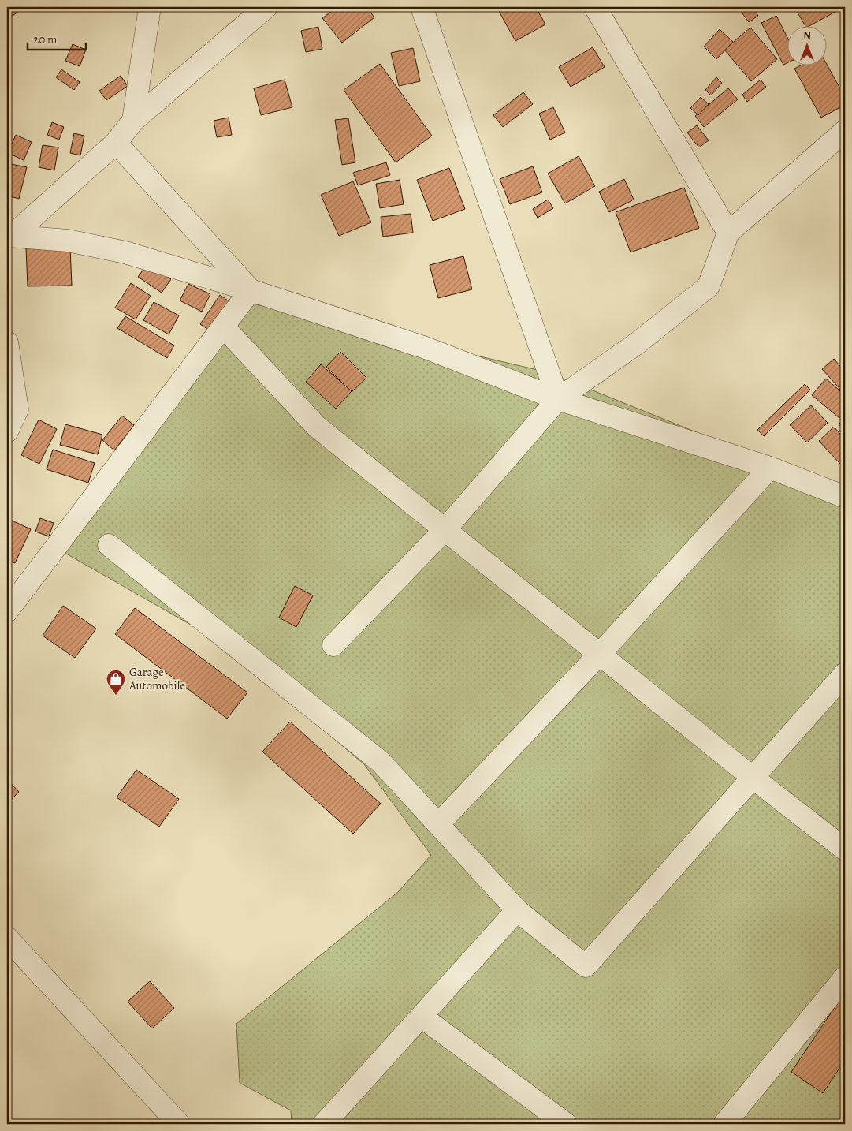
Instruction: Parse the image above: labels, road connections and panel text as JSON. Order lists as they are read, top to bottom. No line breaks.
{"places":{"shop":["Garage Automobile"]},"scale_bar":"20 m","north":"top"}
